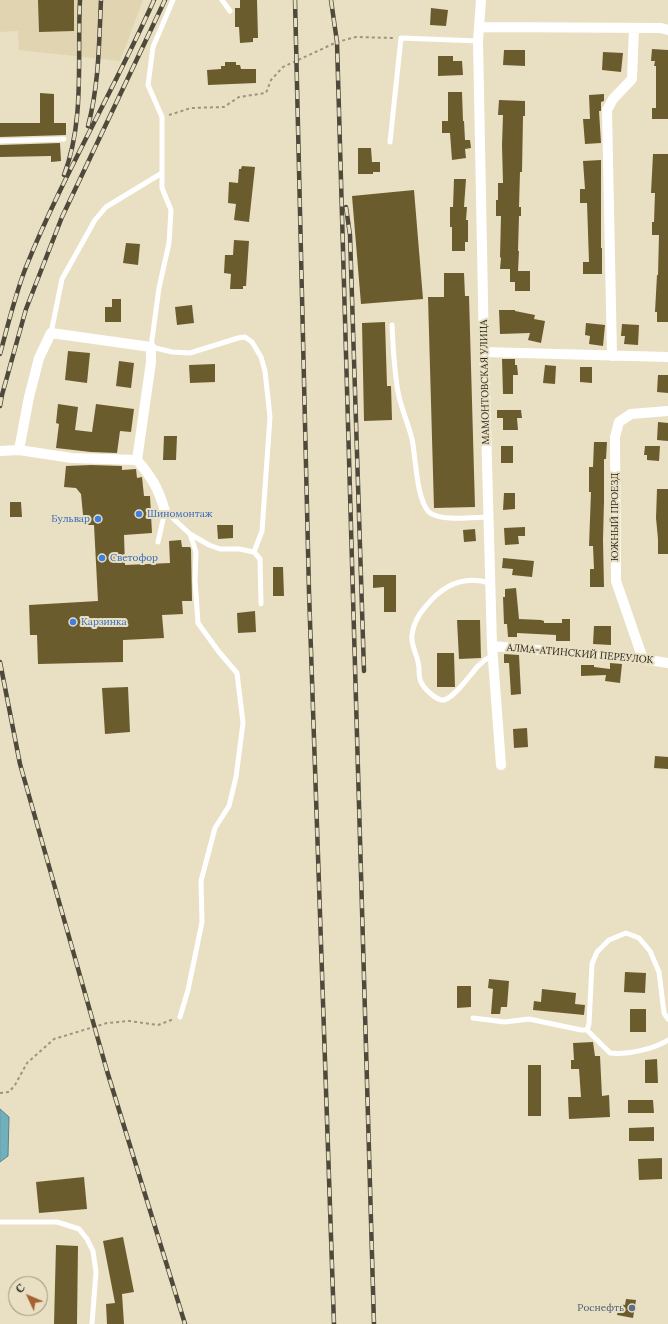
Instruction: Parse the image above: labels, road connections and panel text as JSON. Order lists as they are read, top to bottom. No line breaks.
{"streets":{"street":["МАМОНТОВСКАЯ УЛИЦА","ЮЖНЫЙ ПРОЕЗД","АЛМА-АТИНСКИЙ ПЕРЕУЛОК"]},"crossings":[["МАМОНТОВСКАЯ УЛИЦА","АЛМА-АТИНСКИЙ ПЕРЕУЛОК"],["ЮЖНЫЙ ПРОЕЗД","АЛМА-АТИНСКИЙ ПЕРЕУЛОК"]],"places":["Шиномонтаж","Бульвар","Светофор","Карзинка","Роснефть"],"north":"top left"}
